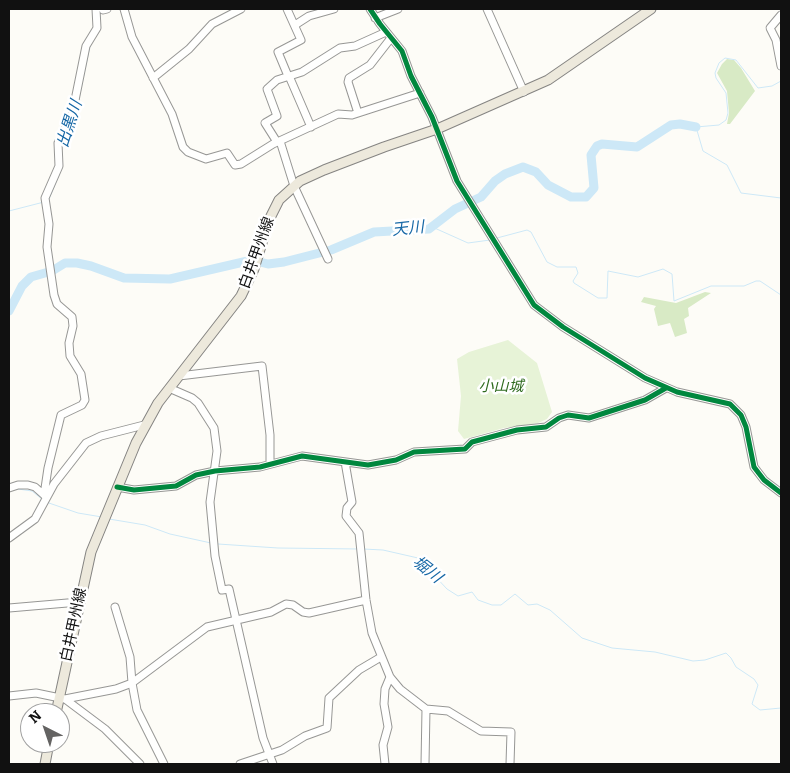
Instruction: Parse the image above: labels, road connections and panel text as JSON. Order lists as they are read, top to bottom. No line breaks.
{"streets":{"main road":["白井甲州線"]},"water":["出黒川","天川","堀川"],"parks":["小山城"],"north":"top left"}
